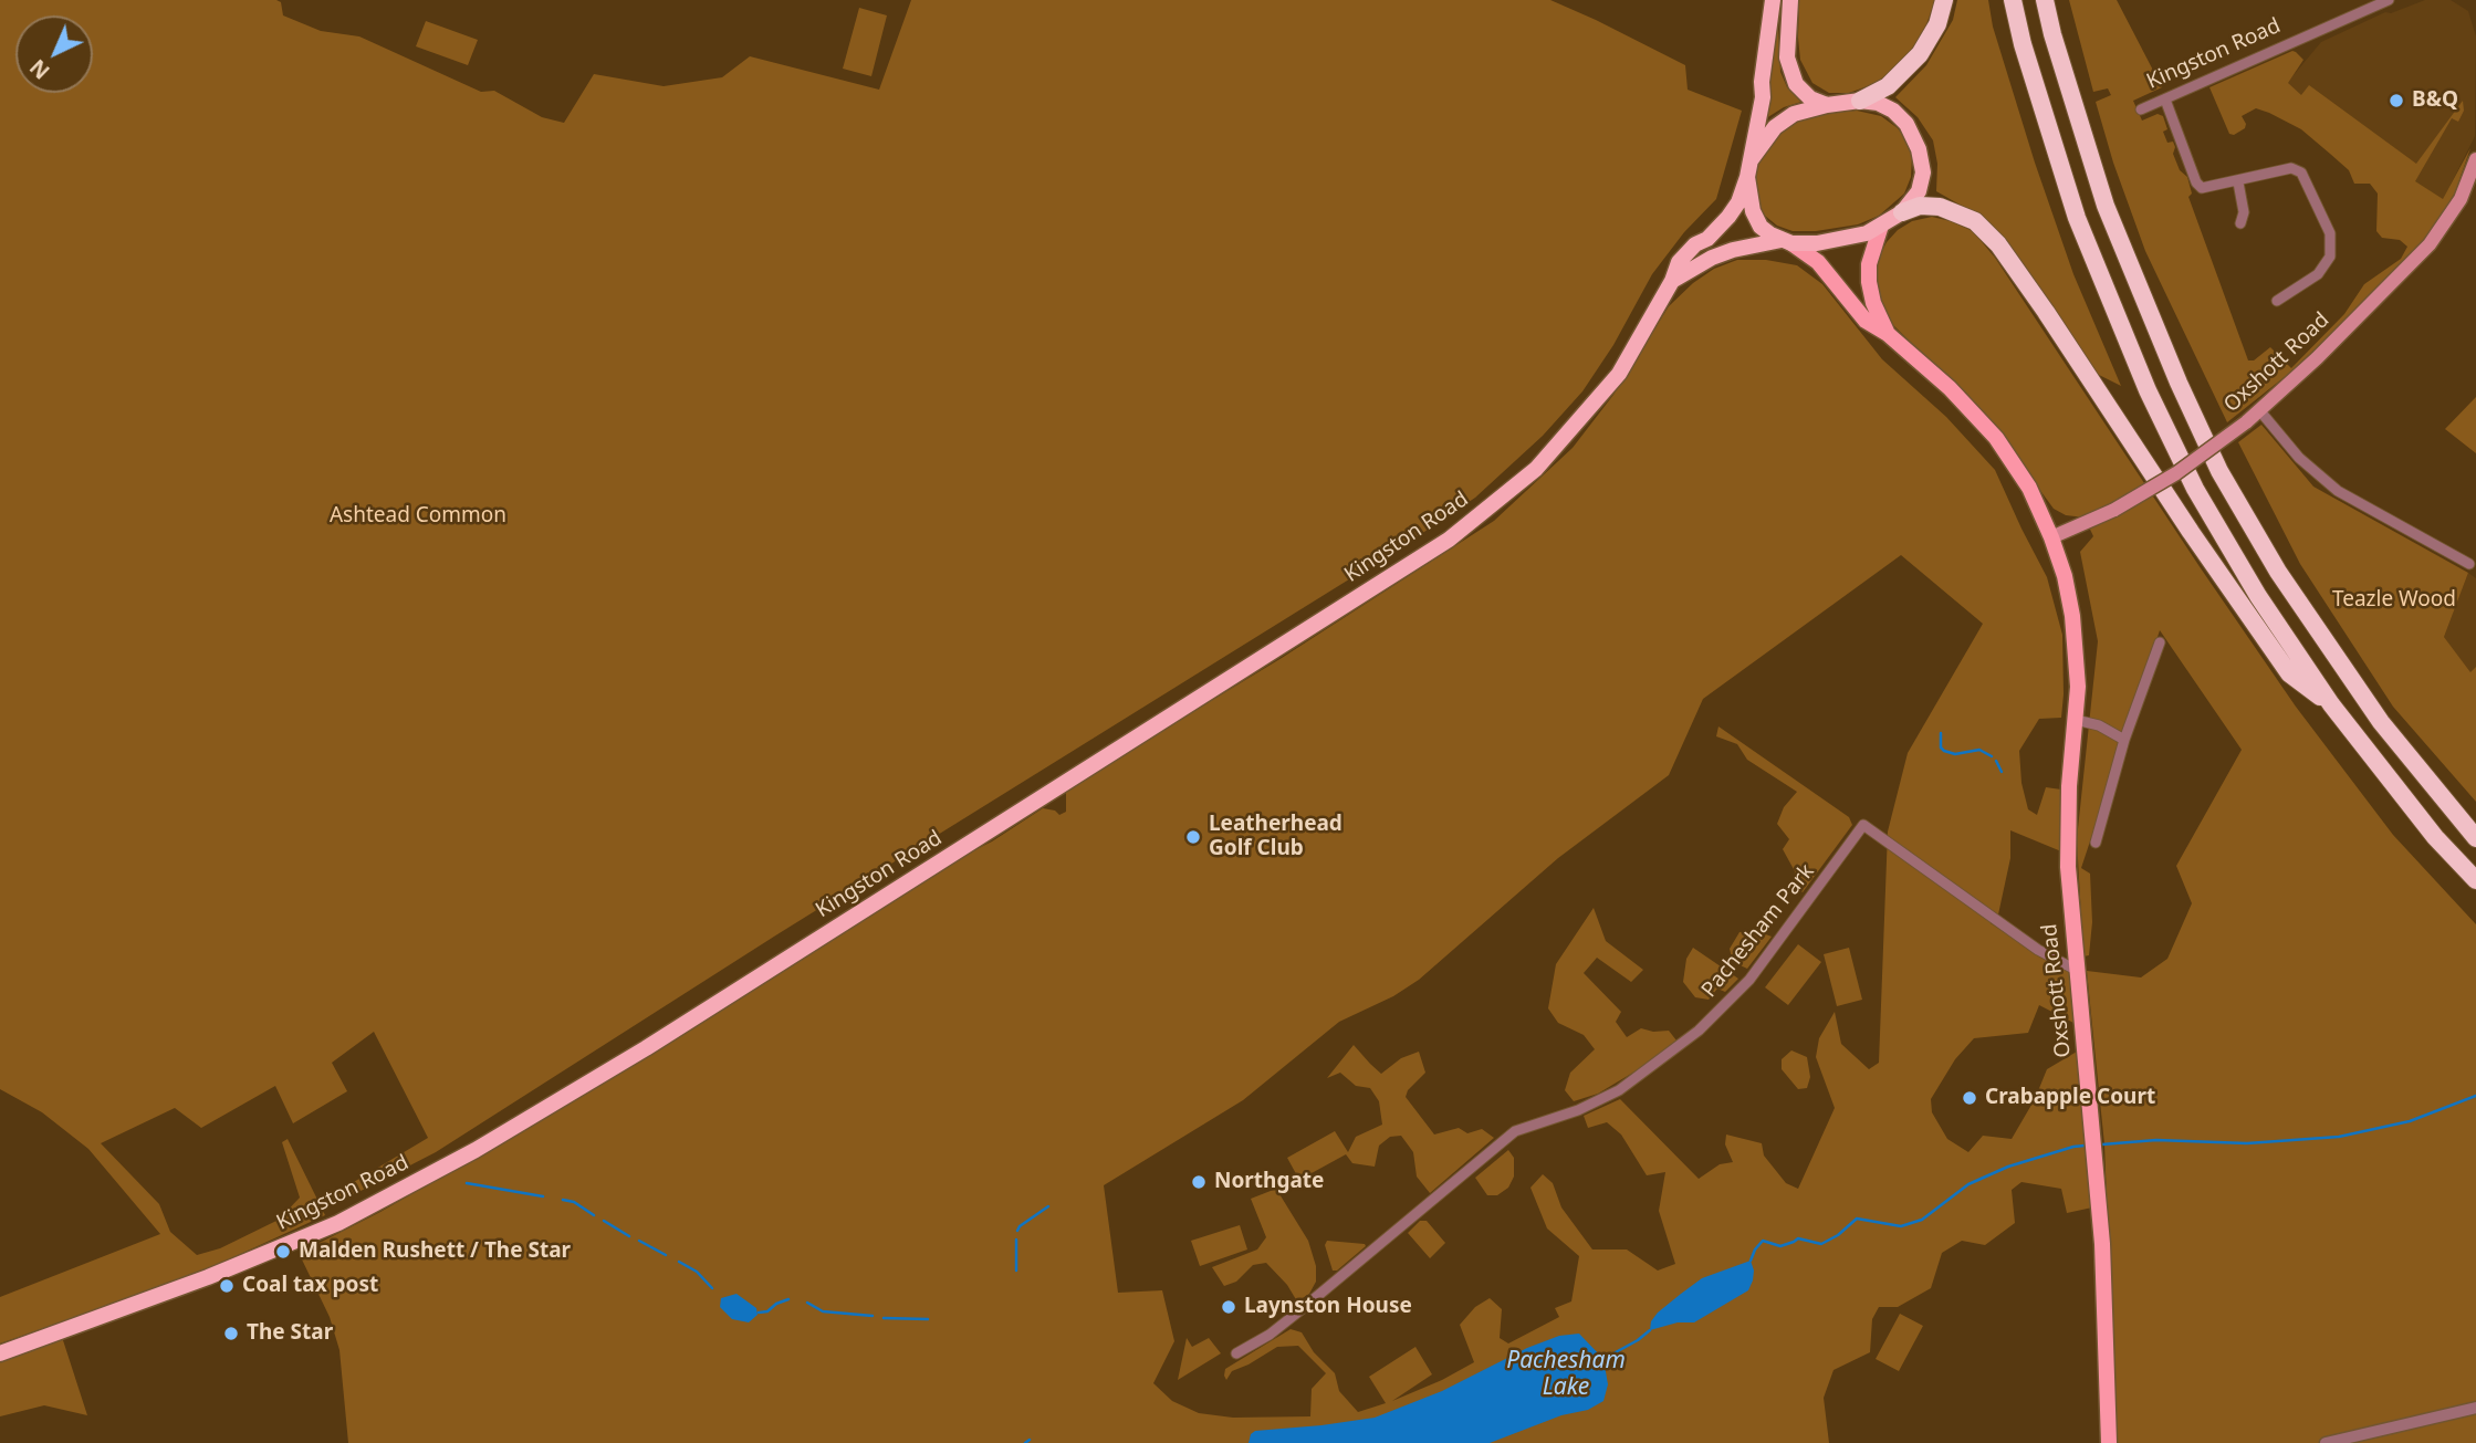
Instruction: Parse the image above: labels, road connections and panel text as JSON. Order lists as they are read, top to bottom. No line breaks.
{"streets":{"highway":["Kingston Road"],"main road":["Oxshott Road"],"street":["Pachesham Park"]},"crossings":[["Kingston Road","Oxshott Road"],["Oxshott Road","Pachesham Park"]],"water":["Pachesham Lake"],"parks":["Ashtead Common","Teazle Wood"],"places":["B&Q","Leatherhead Golf Club","Crabapple Court","Northgate","Malden Rushett / The Star","Coal tax post","Laynston House","The Star"],"north":"bottom left"}
